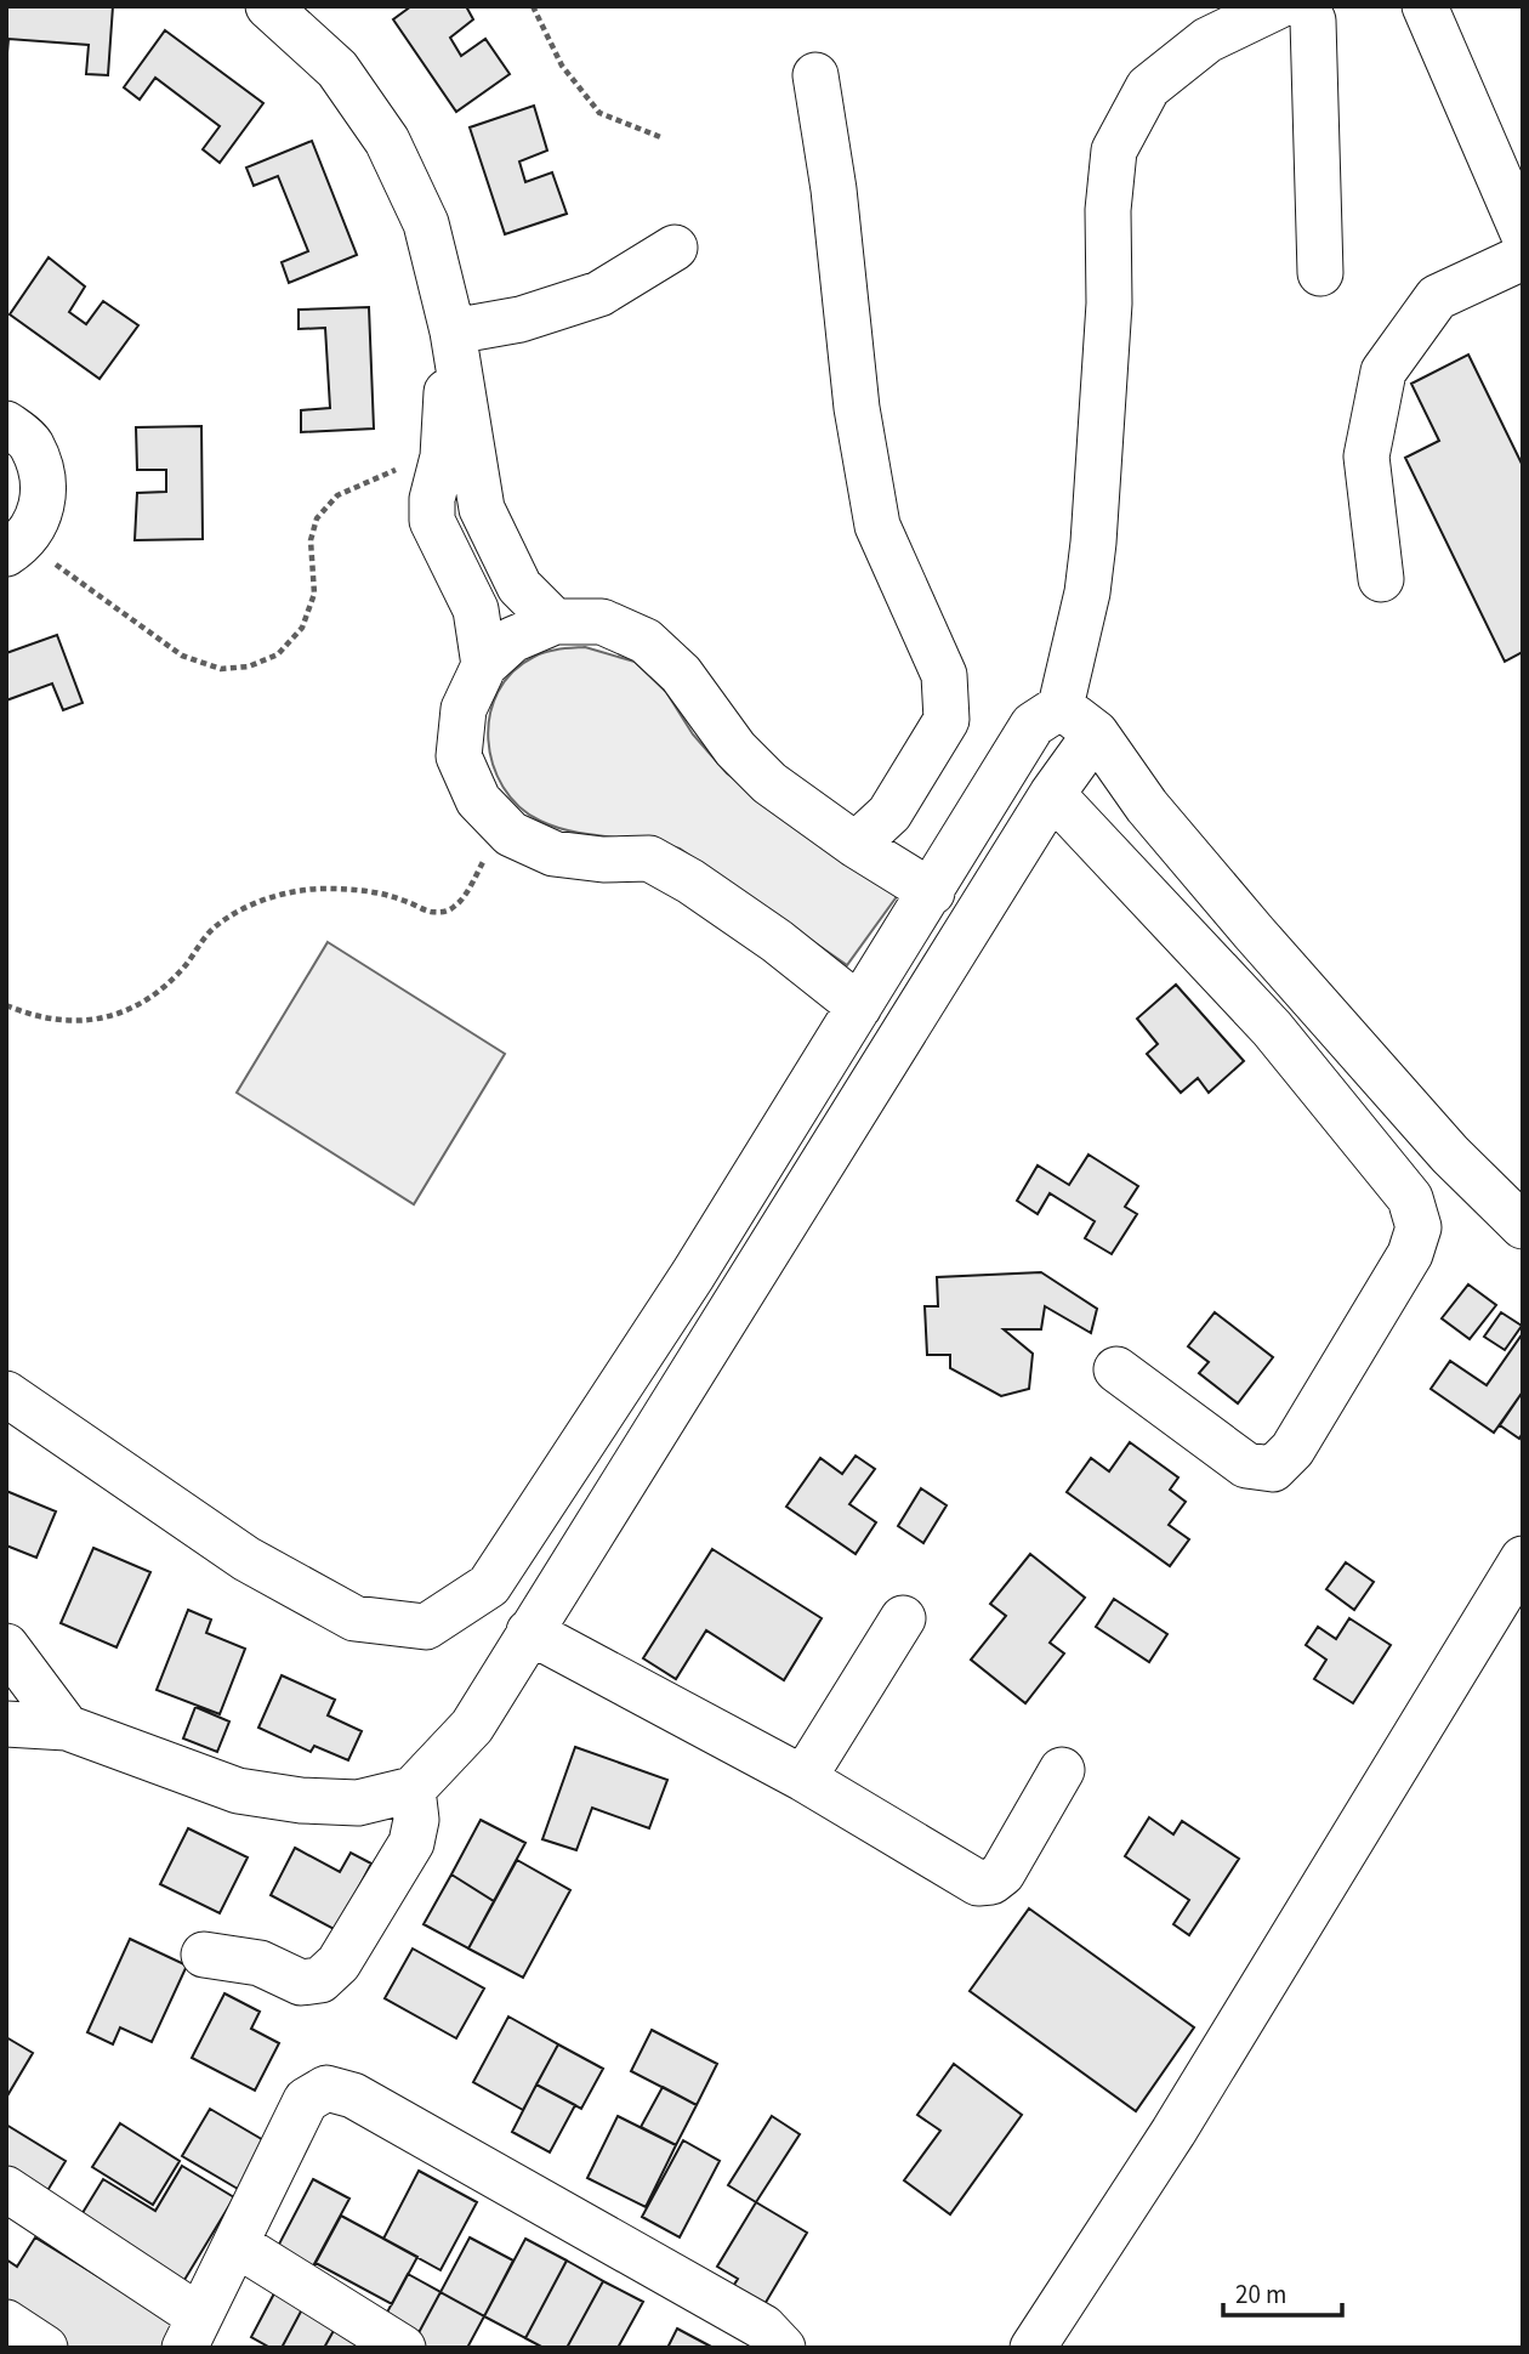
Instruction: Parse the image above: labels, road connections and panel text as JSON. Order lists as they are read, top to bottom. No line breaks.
{"scale_bar":"20 m"}
